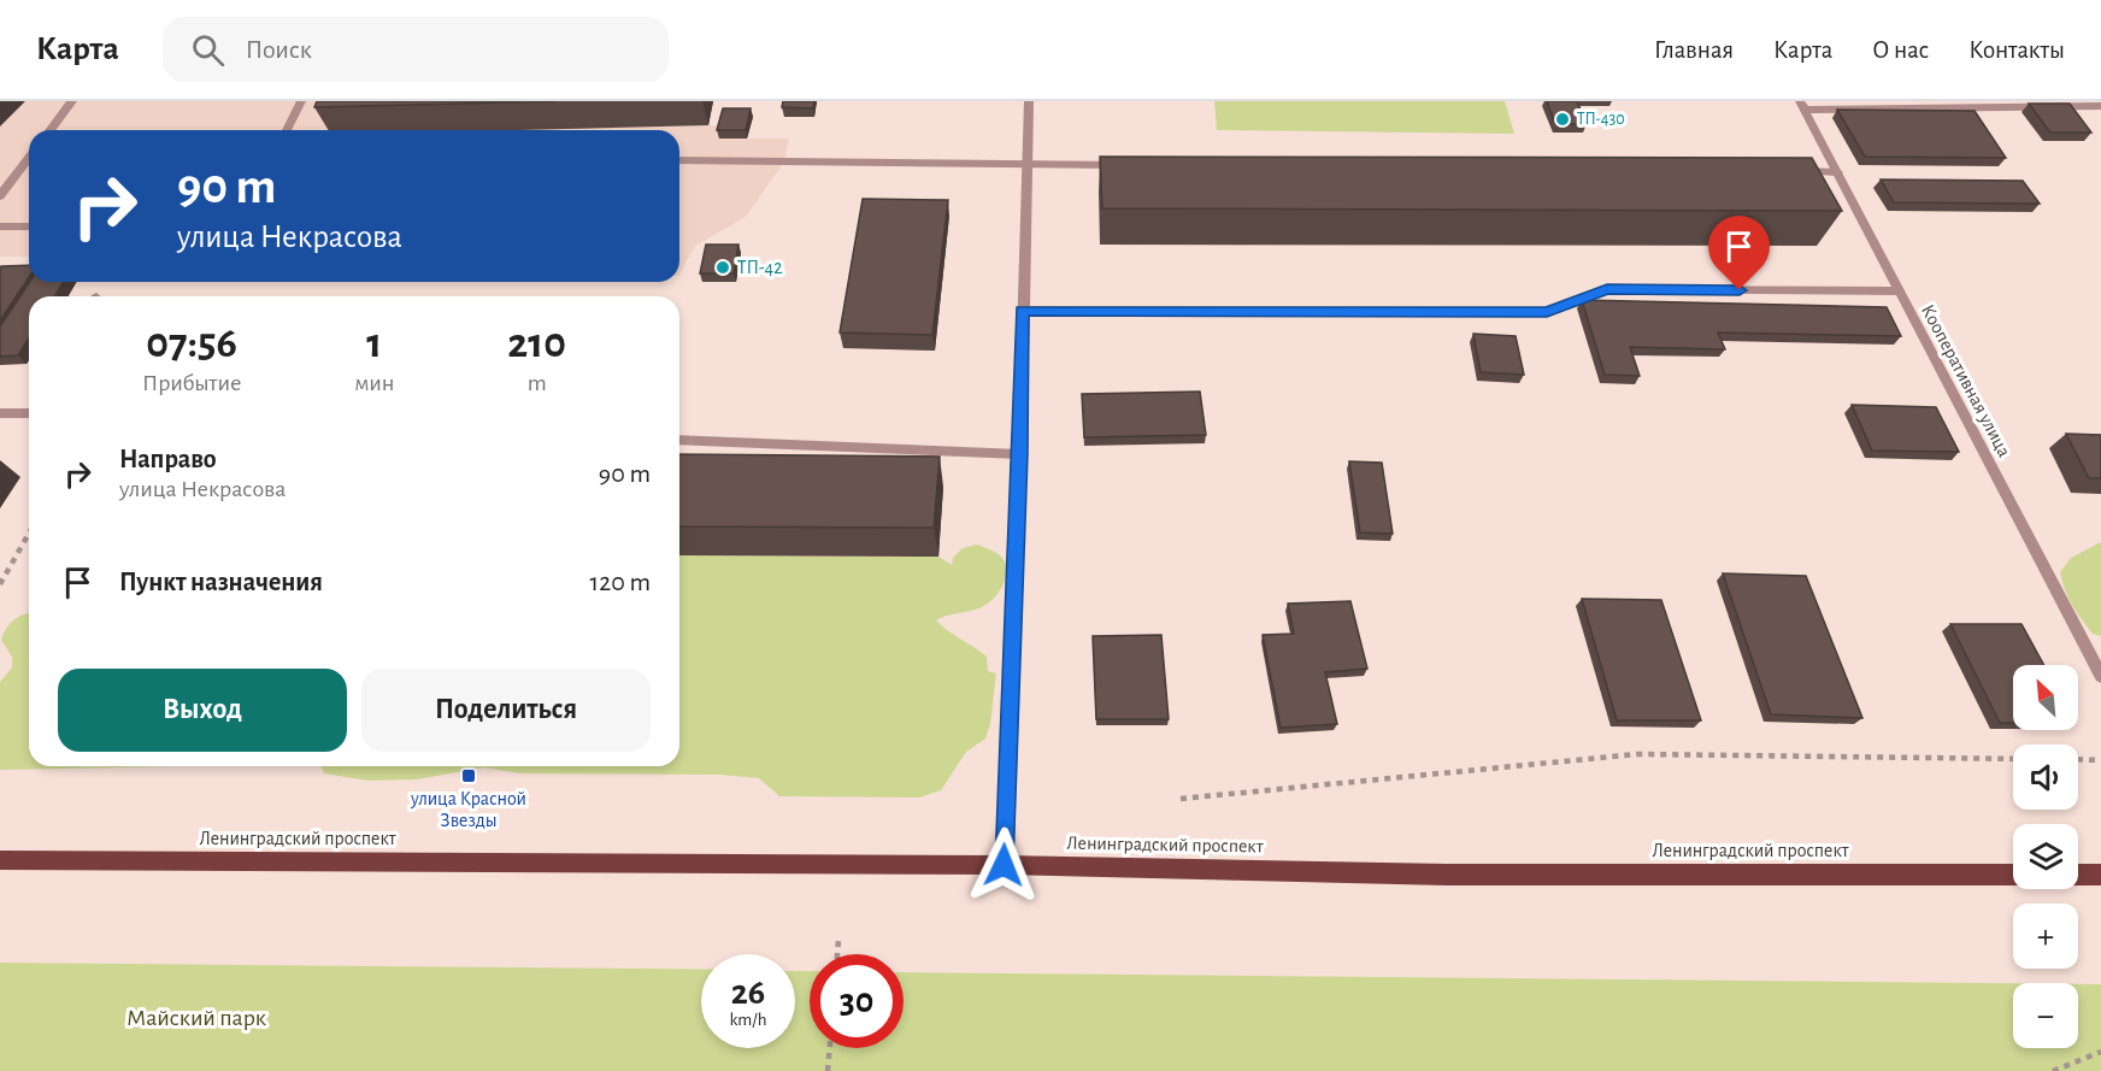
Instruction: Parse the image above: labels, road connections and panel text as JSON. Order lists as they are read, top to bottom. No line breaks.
{"streets":{"main road":["Ленинградский проспект"],"street":["Кооперативная улица"]},"parks":["Майский парк"],"places":{"other":["ТП-430","ТП-42"],"transit":["улица Красной Звезды"]},"north":"top left","page":{"header":"Карта","search":"Поиск","nav":["Главная","Карта","О нас","Контакты"],"turn":["90 m","улица Некрасова"],"eta":["07:56","Прибытие","1","мин","210","m"],"list":[{"name":"Направо","note":"улица Некрасова","value":"90 m"},{"name":"Пункт назначения","value":"120 m"}],"buttons":["Выход","Поделиться"],"map_buttons":["+","−"],"speed":"26 km/h","limit":"30"}}
